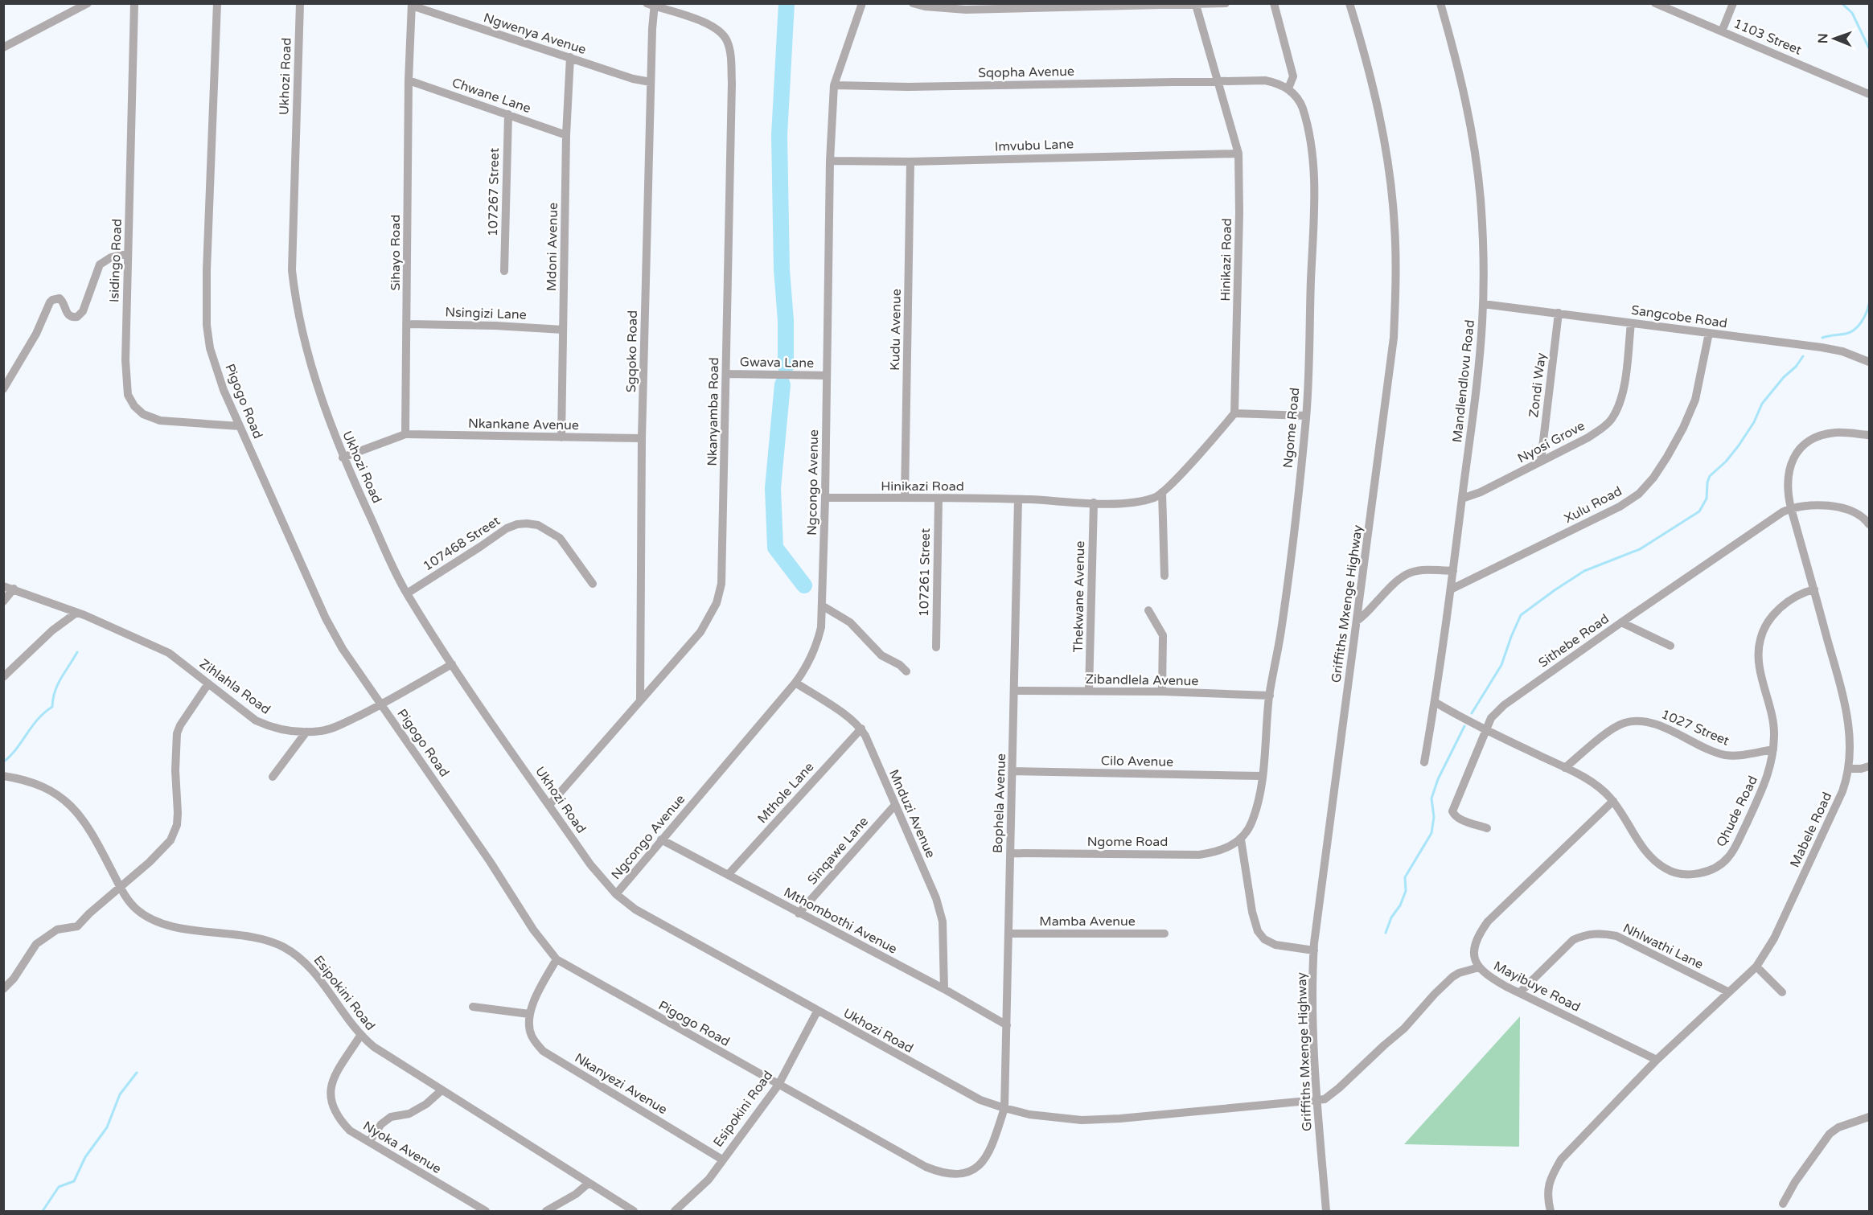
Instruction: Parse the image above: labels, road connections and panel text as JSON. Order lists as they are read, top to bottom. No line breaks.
{"streets":{"street":["Ngwenya Avenue","1103 Street","Sqopha Avenue","Ukhozi Road","Chwane Lane","Imvubu Lane","107267 Street","Mdoni Avenue","Sihayo Road","Hinikazi Road","Isidingo Road","Nsingizi Lane","Sangcobe Road","Kudu Avenue","Sgqoko Road","Gwava Lane","Mandlendlovu Road","Zondi Way","Pigogo Road","Nkanyamba Road","Nkankane Avenue","Ngome Road","Nyosi Grove","Ngcongo Avenue","Xulu Road","107468 Street","107261 Street","Thekwane Avenue","Griffiths Mxenge Highway","Sithebe Road","Zibandlela Avenue","Zihlahla Road","1027 Street","Cilo Avenue","Mthole Lane","Bophela Avenue","Qhude Road","Mnduzi Avenue","Mabele Road","Sinqawe Lane","Mthombothi Avenue","Mamba Avenue","Nhlwathi Lane","Mayibuye Road","Esipokini Road","Nkanyezi Avenue","Nyoka Avenue"]},"crossings":[["Ngwenya Avenue","Mdoni Avenue"],["Ngwenya Avenue","Sihayo Road"],["Ngwenya Avenue","Sgqoko Road"],["Sqopha Avenue","Hinikazi Road"],["Sqopha Avenue","Ngcongo Avenue"],["Ukhozi Road","Pigogo Road"],["Ukhozi Road","Nkanyamba Road"],["Ukhozi Road","Ngcongo Avenue"],["Ukhozi Road","107468 Street"],["Ukhozi Road","Griffiths Mxenge Highway"],["Ukhozi Road","Zihlahla Road"],["Ukhozi Road","Bophela Avenue"],["Ukhozi Road","Esipokini Road"],["Chwane Lane","107267 Street"],["Chwane Lane","Mdoni Avenue"],["Chwane Lane","Sihayo Road"],["Imvubu Lane","Hinikazi Road"],["Imvubu Lane","Kudu Avenue"],["Imvubu Lane","Ngcongo Avenue"],["Mdoni Avenue","Nsingizi Lane"],["Mdoni Avenue","Nkankane Avenue"],["Sihayo Road","Nsingizi Lane"],["Sihayo Road","Nkankane Avenue"],["Hinikazi Road","Kudu Avenue"],["Hinikazi Road","Ngcongo Avenue"],["Hinikazi Road","107261 Street"],["Hinikazi Road","Thekwane Avenue"],["Hinikazi Road","Bophela Avenue"],["Isidingo Road","Pigogo Road"],["Sangcobe Road","Mandlendlovu Road"],["Sangcobe Road","Zondi Way"],["Sangcobe Road","Nyosi Grove"],["Sangcobe Road","Xulu Road"],["Sgqoko Road","Nkanyamba Road"],["Sgqoko Road","Nkankane Avenue"],["Gwava Lane","Nkanyamba Road"],["Gwava Lane","Ngcongo Avenue"],["Mandlendlovu Road","Nyosi Grove"],["Mandlendlovu Road","Xulu Road"],["Mandlendlovu Road","Qhude Road"],["Zondi Way","Nyosi Grove"],["Pigogo Road","Zihlahla Road"],["Pigogo Road","Bophela Avenue"],["Pigogo Road","Esipokini Road"],["Ngome Road","Zibandlela Avenue"],["Ngome Road","Cilo Avenue"],["Ngome Road","Bophela Avenue"],["Ngcongo Avenue","Mnduzi Avenue"],["Ngcongo Avenue","Mthombothi Avenue"],["Thekwane Avenue","Zibandlela Avenue"],["Sithebe Road","Qhude Road"],["Sithebe Road","Mabele Road"],["Zibandlela Avenue","Bophela Avenue"],["1027 Street","Qhude Road"],["Cilo Avenue","Bophela Avenue"],["Mthole Lane","Mnduzi Avenue"],["Mthole Lane","Mthombothi Avenue"],["Bophela Avenue","Mthombothi Avenue"],["Bophela Avenue","Mamba Avenue"],["Qhude Road","Mabele Road"],["Qhude Road","Mayibuye Road"],["Mnduzi Avenue","Sinqawe Lane"],["Mnduzi Avenue","Mthombothi Avenue"],["Mabele Road","Nhlwathi Lane"],["Mabele Road","Mayibuye Road"],["Sinqawe Lane","Mthombothi Avenue"],["Nhlwathi Lane","Mayibuye Road"],["Esipokini Road","Nkanyezi Avenue"],["Esipokini Road","Nyoka Avenue"]],"north":"left"}
